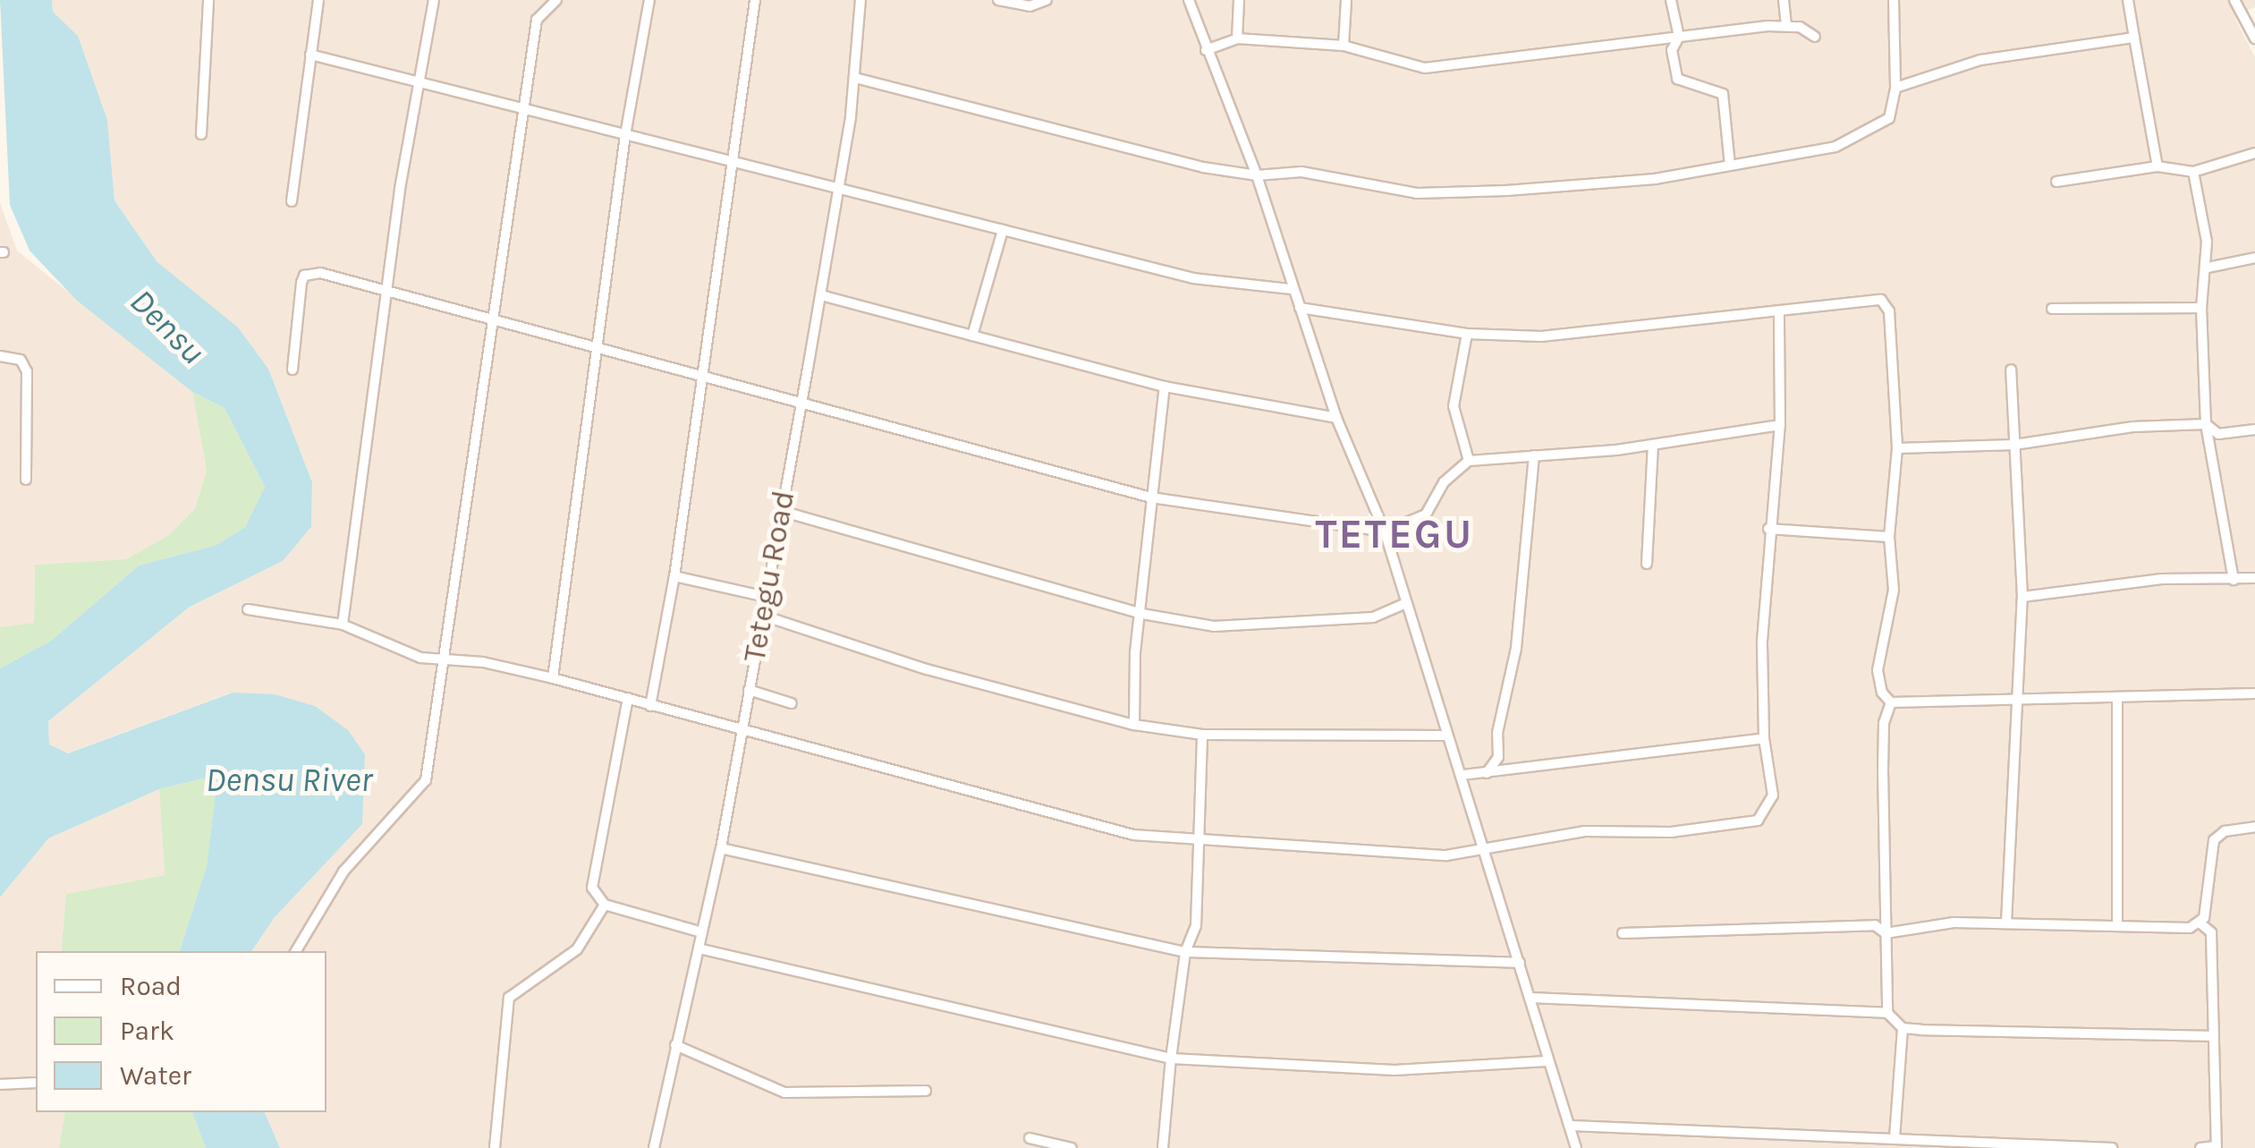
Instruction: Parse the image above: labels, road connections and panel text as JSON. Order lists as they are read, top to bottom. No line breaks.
{"streets":{"street":["Tetegu Road"]},"districts":["TETEGU"],"water":["Densu","Densu River"],"legend":["Road","Park","Water"]}
